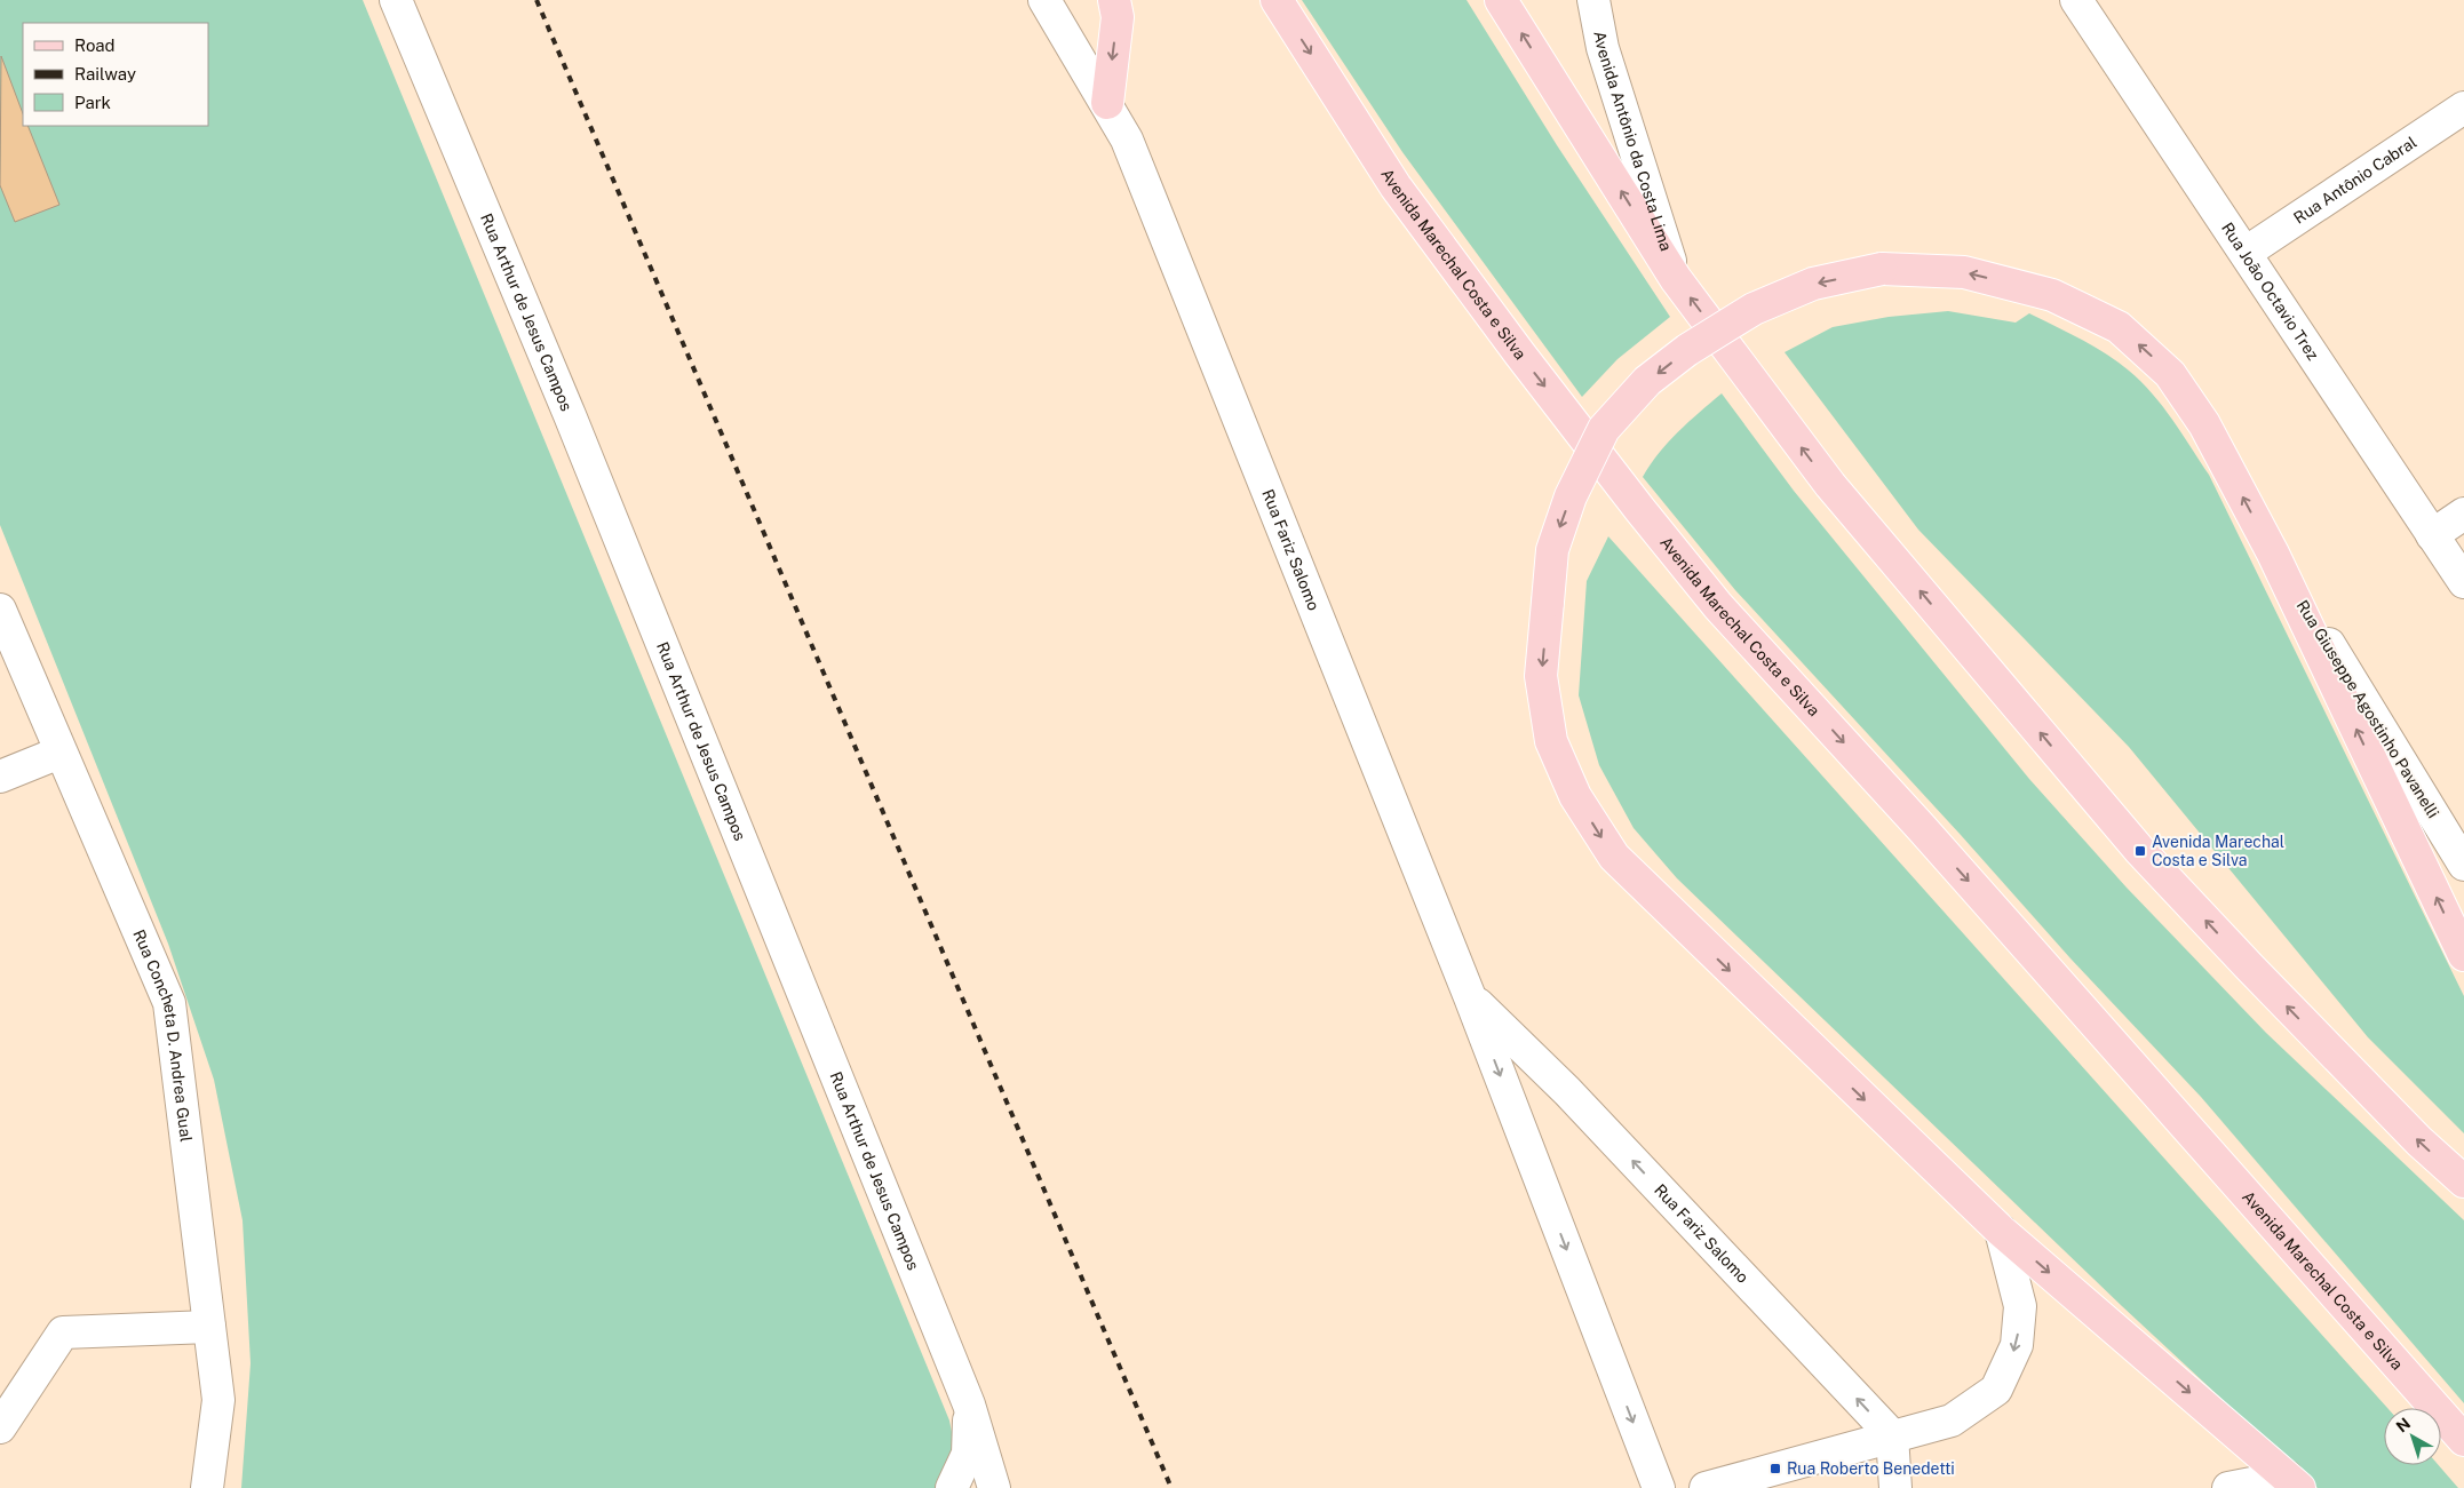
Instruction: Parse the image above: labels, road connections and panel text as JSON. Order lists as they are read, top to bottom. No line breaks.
{"streets":{"main road":["Avenida Marechal Costa e Silva"],"street":["Avenida Antônio da Costa Lima","Rua Antônio Cabral","Rua João Octavio Trez","Rua Arthur de Jesus Campos","Rua Fariz Salomo","Rua Giuseppe Agostinho Pavanelli","Rua Concheta D. Andrea Gual"]},"crossings":[["Rua Antônio Cabral","Rua João Octavio Trez"]],"places":{"transit":["Avenida Marechal Costa e Silva","Rua Roberto Benedetti"]},"legend":["Road","Railway","Park"],"north":"top left"}
